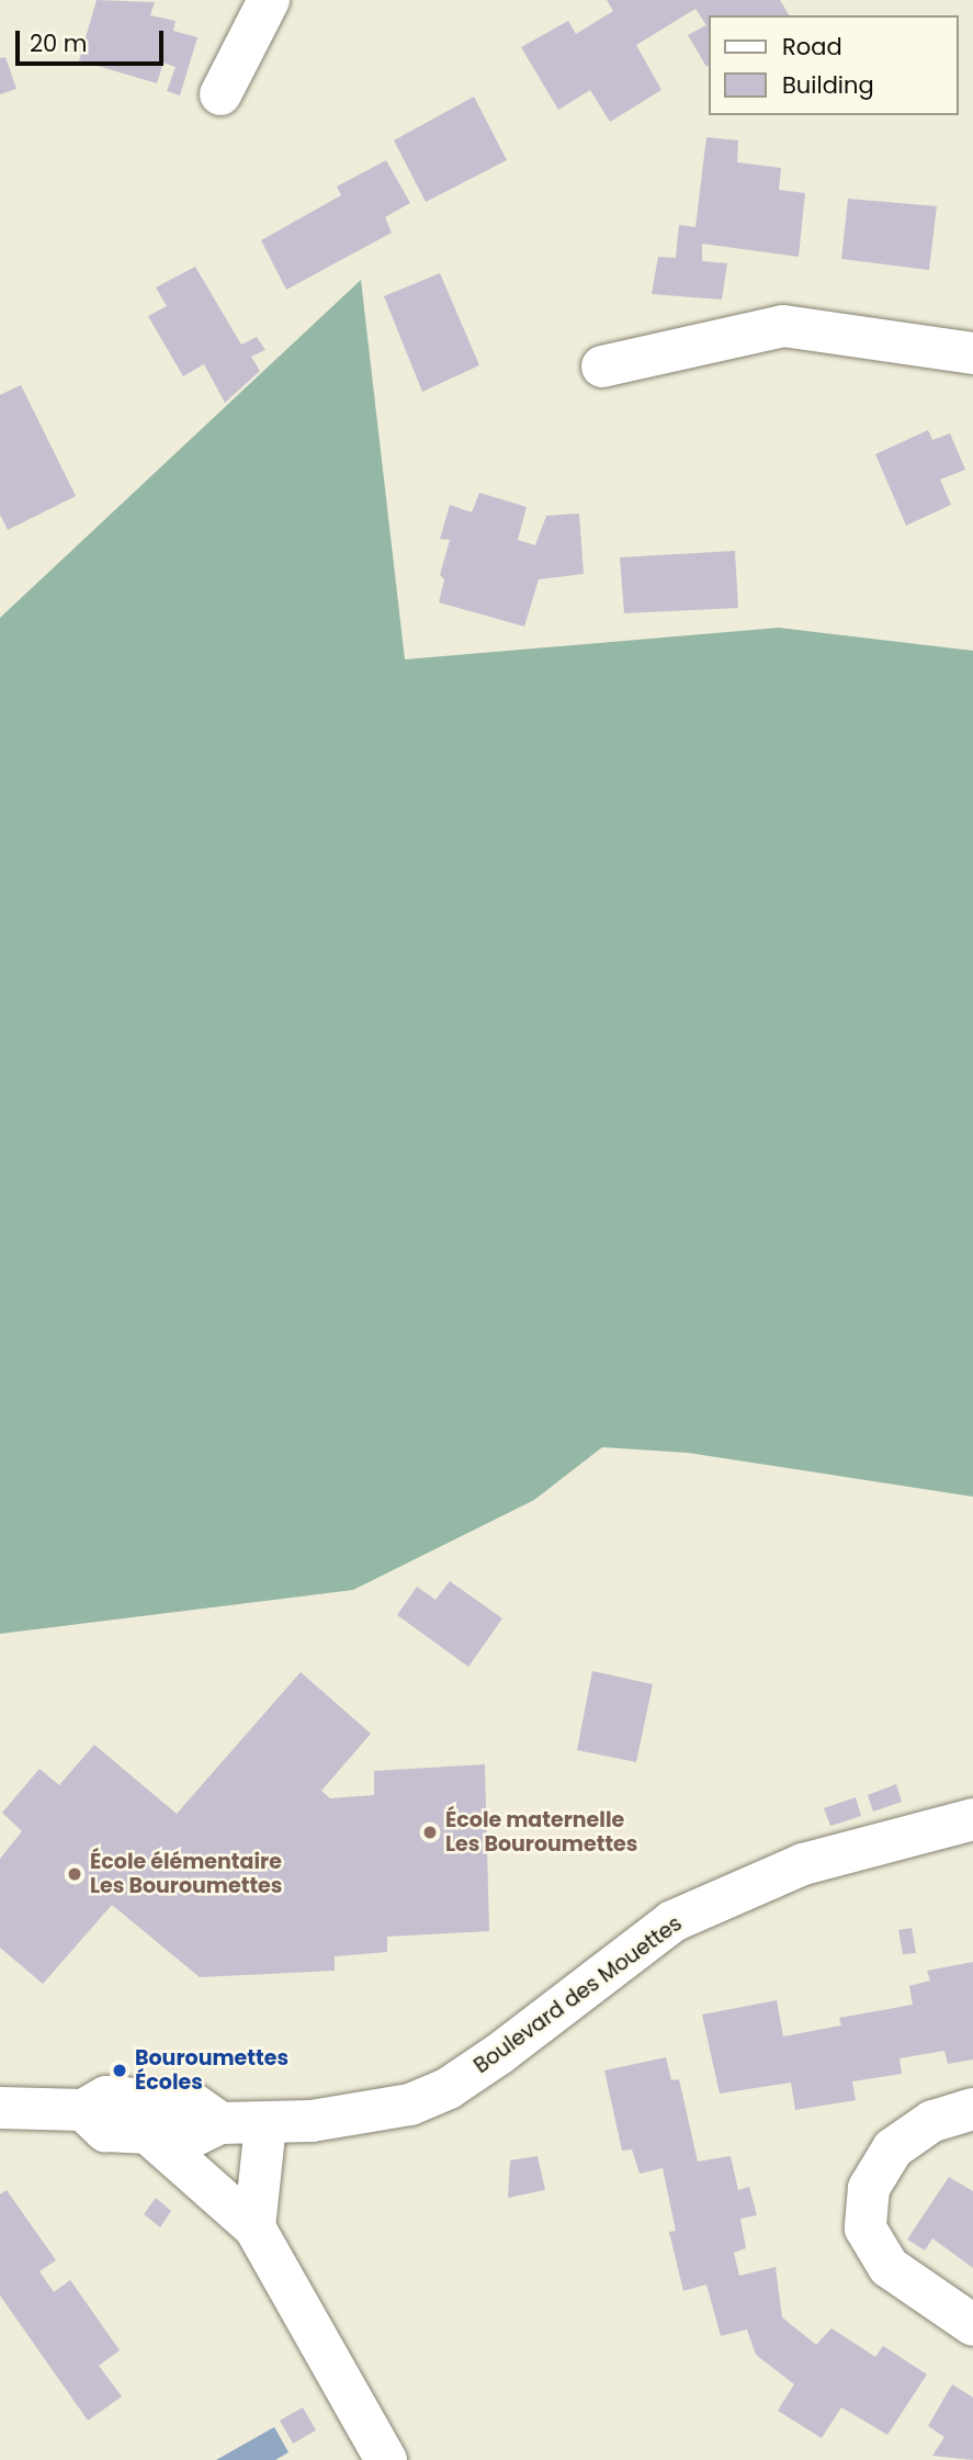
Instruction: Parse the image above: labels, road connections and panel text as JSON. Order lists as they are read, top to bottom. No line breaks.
{"streets":{"street":["Boulevard des Mouettes"]},"places":["École maternelle Les Bouroumettes","École élémentaire Les Bouroumettes","Bouroumettes Écoles"],"legend":["Road","Building"],"scale_bar":"20 m"}
